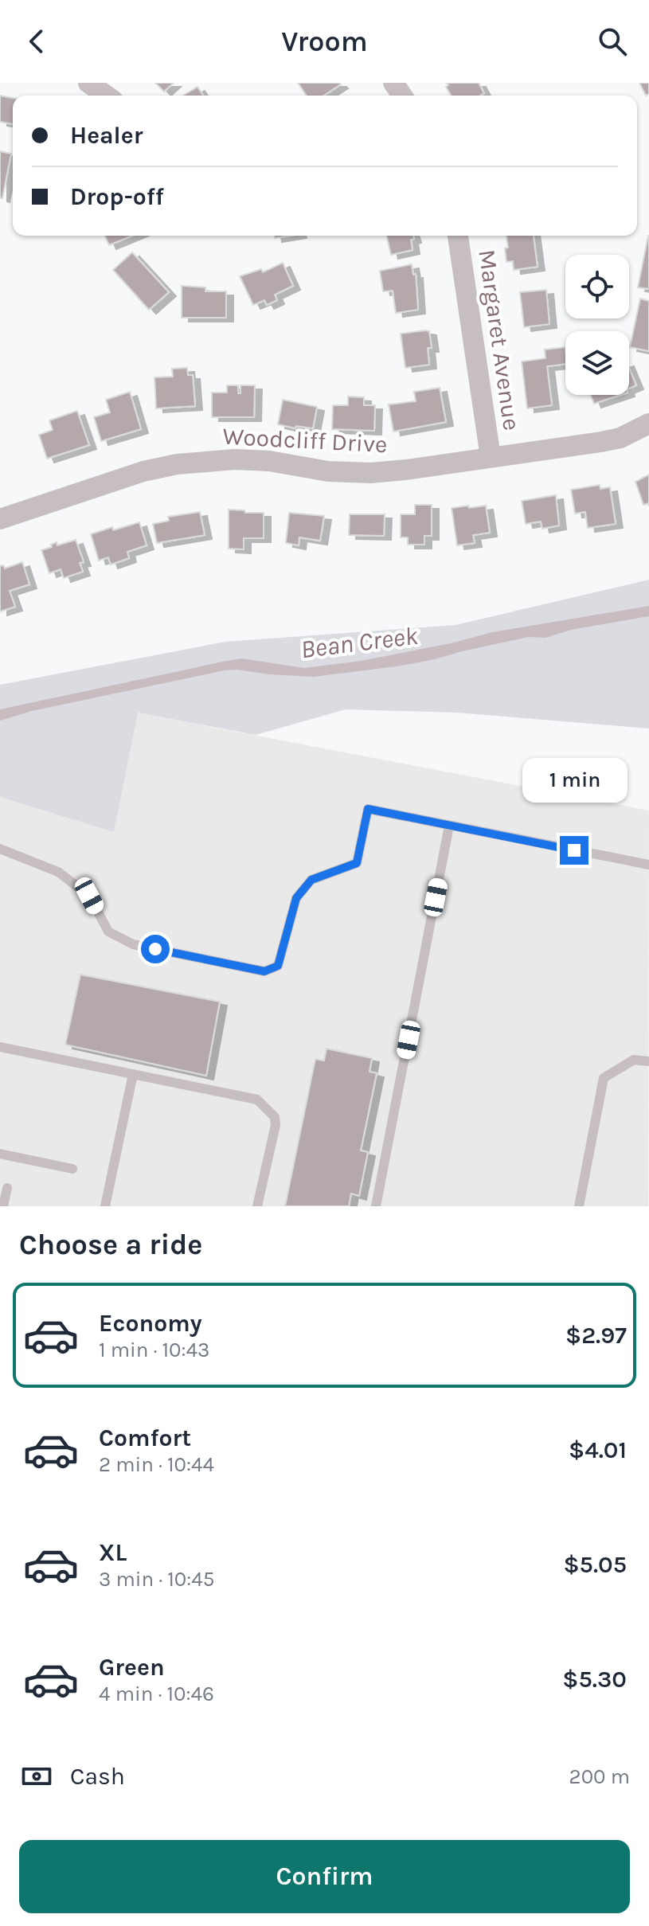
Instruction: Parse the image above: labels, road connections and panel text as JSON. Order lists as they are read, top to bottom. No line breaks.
{"streets":{"street":["Margaret Avenue","Woodcliff Drive"]},"crossings":[["Margaret Avenue","Woodcliff Drive"]],"water":["Bean Creek"],"page":{"header":"Vroom","banner":["Healer","Drop-off"],"bubble":"1 min","heading":"Choose a ride","list":[{"name":"Economy","note":"1 min · 10:43","value":"$2.97"},{"name":"Comfort","note":"2 min · 10:44","value":"$4.01"},{"name":"XL","note":"3 min · 10:45","value":"$5.05"},{"name":"Green","note":"4 min · 10:46","value":"$5.30"}],"pay":["Cash","200 m"],"buttons":"Confirm"}}
